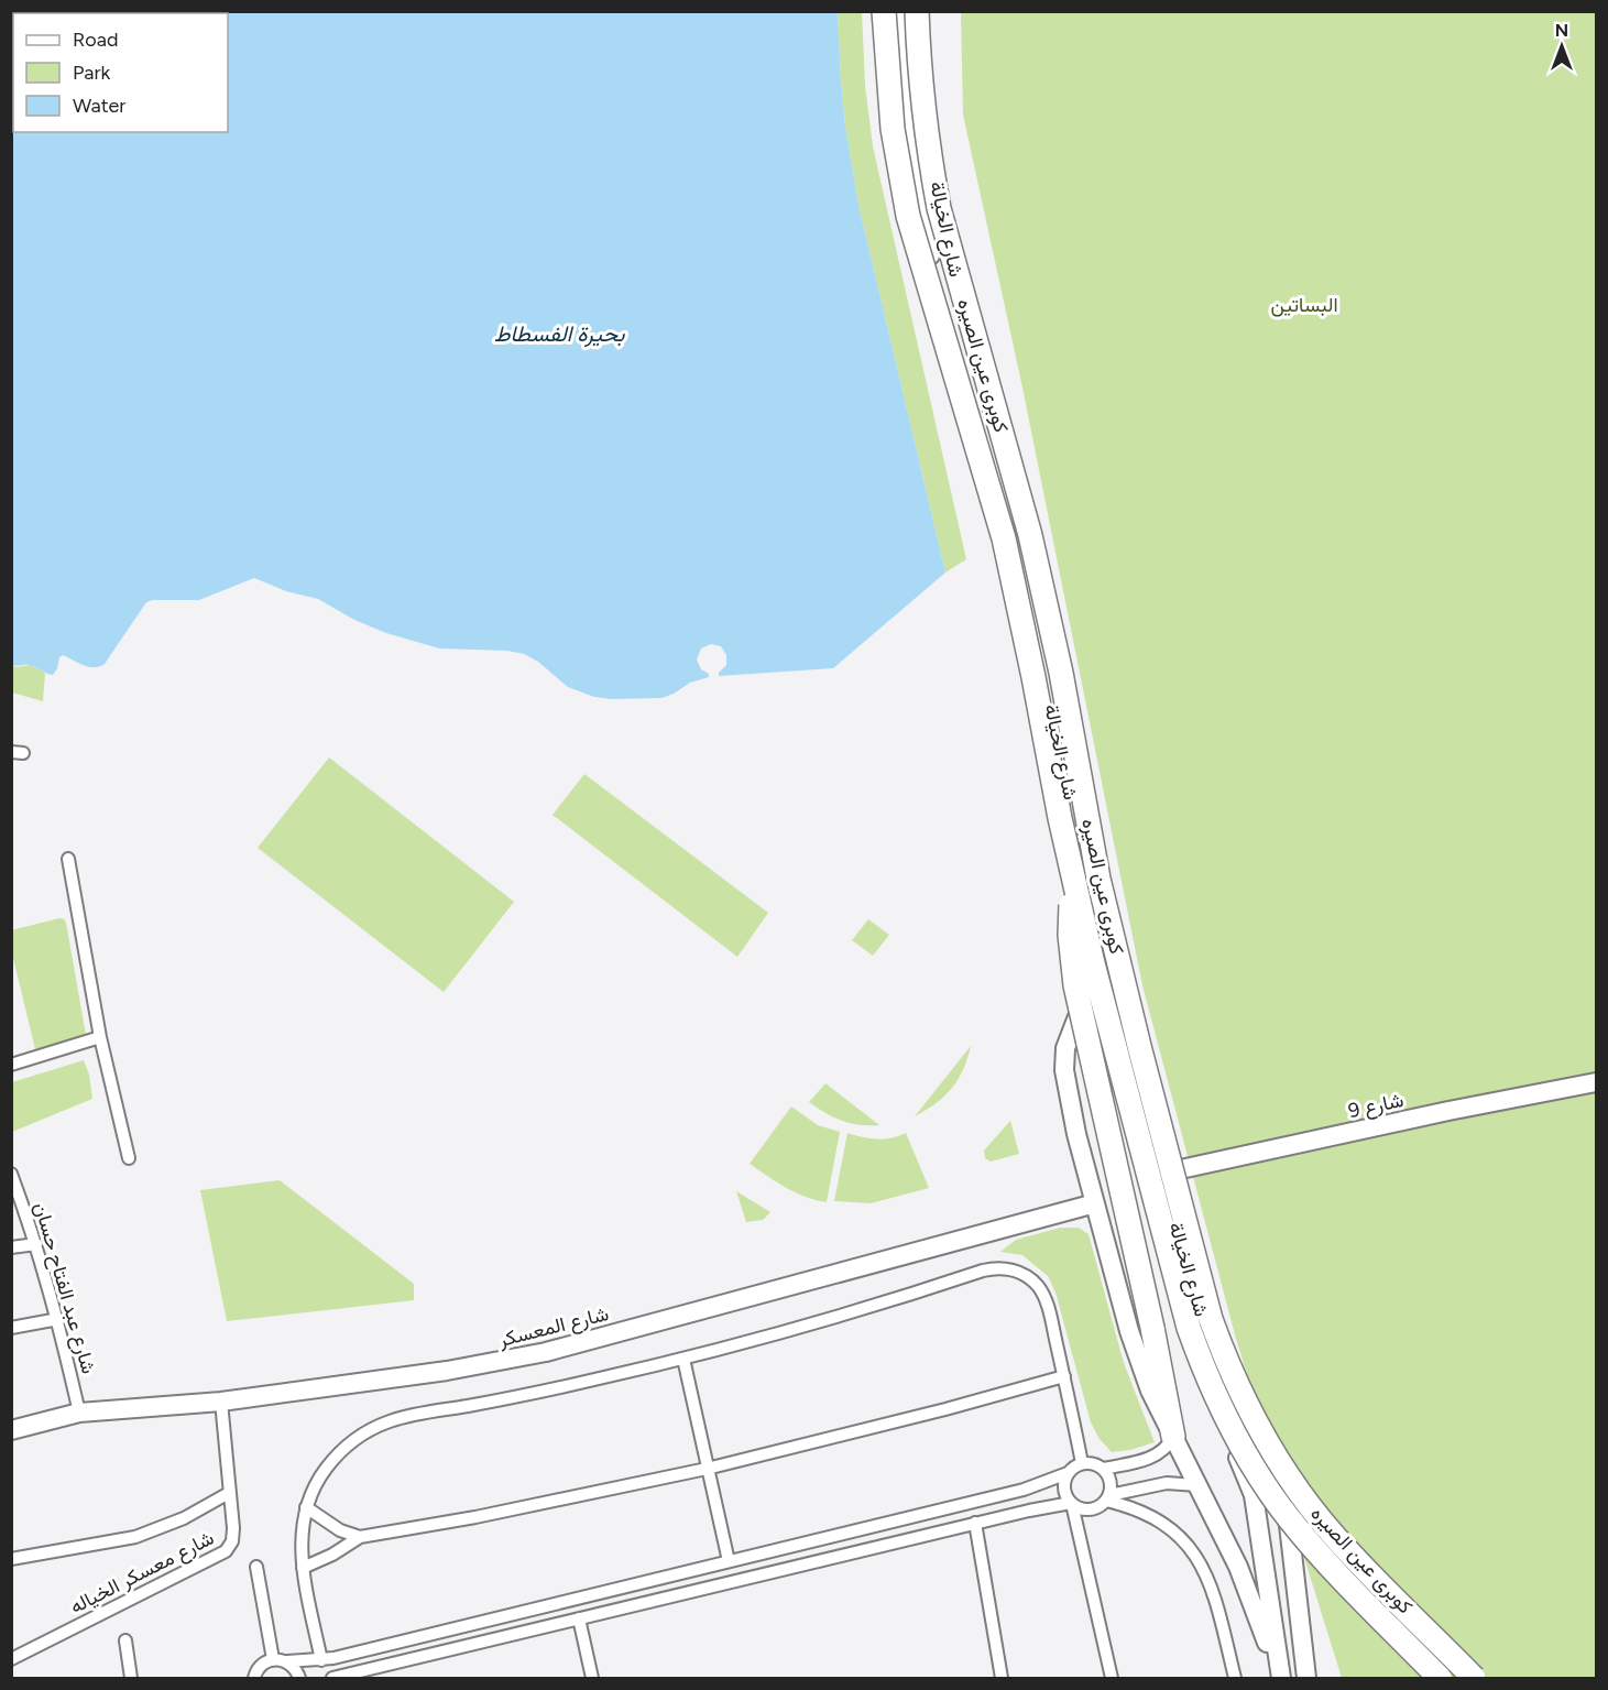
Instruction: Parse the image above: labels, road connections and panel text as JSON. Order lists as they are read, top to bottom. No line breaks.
{"streets":{"highway":["كوبرى عين الصيره"],"street":["شارع الخيالة","شارع 9","شارع عبد الفتاح حسان","شارع المعسكر","شارع معسكر الخياله"]},"crossings":[["شارع الخيالة","شارع 9"],["شارع عبد الفتاح حسان","شارع المعسكر"],["شارع المعسكر","شارع معسكر الخياله"]],"water":["بحيرة الفسطاط"],"parks":["البساتين"],"legend":["Road","Park","Water"],"north":"top"}
